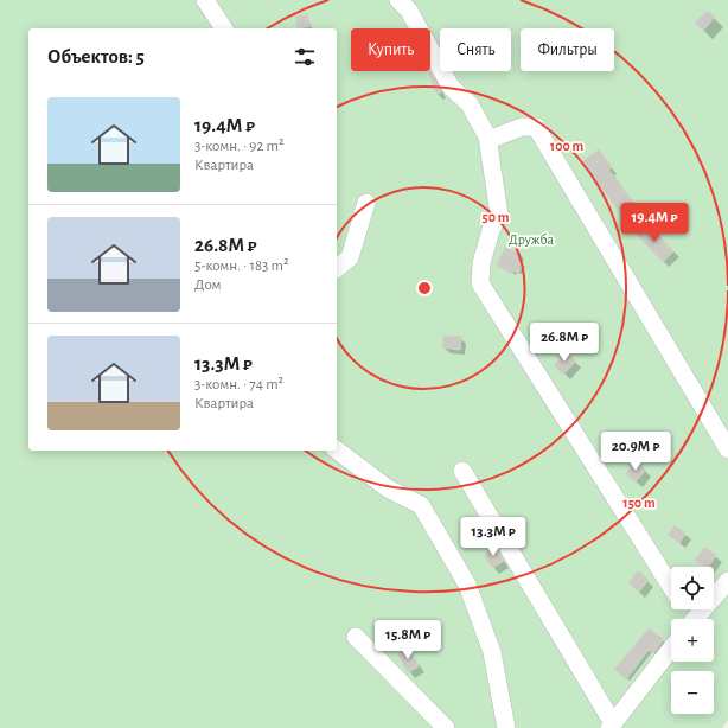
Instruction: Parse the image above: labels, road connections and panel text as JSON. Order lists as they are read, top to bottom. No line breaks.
{"parks":["Дружба"],"page":{"chip":["Купить","Снять","Фильтры"],"heading":"Объектов: 5","list":[{"name":"19.4M ₽","note":"3-комн. · 92 m² · Квартира"},{"name":"26.8M ₽","note":"5-комн. · 183 m² · Дом"},{"name":"13.3M ₽","note":"3-комн. · 74 m² · Квартира"}],"price":["19.4M ₽","26.8M ₽","20.9M ₽","13.3M ₽","15.8M ₽"],"map_buttons":["+","−"]},"rings":["100 m","50 m","150 m"]}
